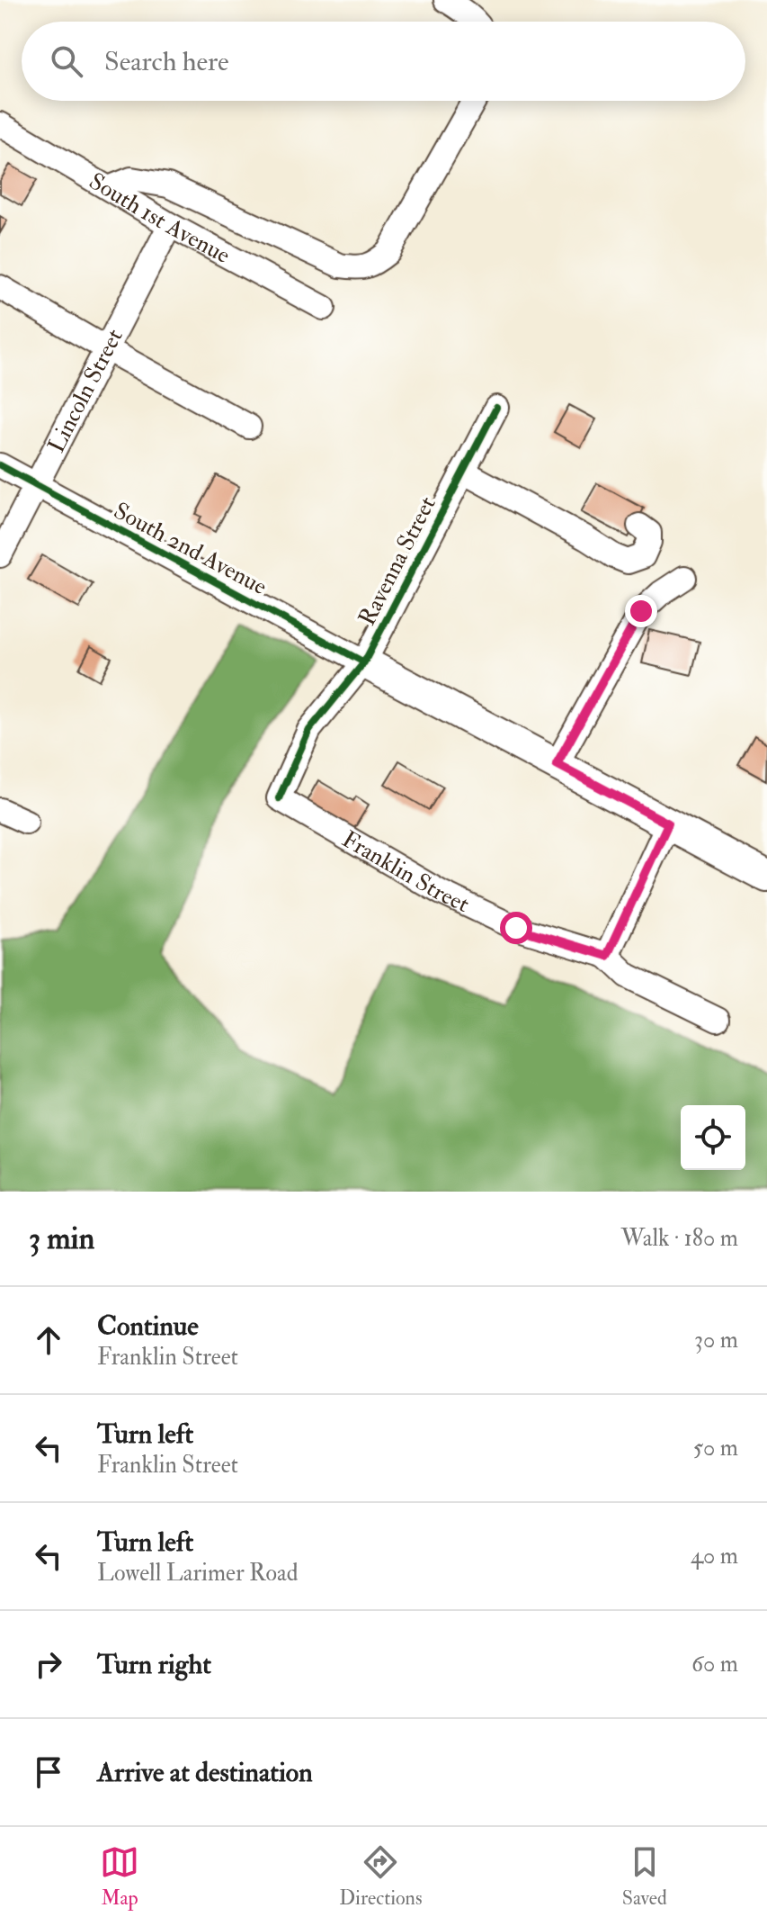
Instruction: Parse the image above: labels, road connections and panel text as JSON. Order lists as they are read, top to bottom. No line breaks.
{"streets":{"street":["South 1st Avenue","Lincoln Street","South 2nd Avenue","Ravenna Street","Franklin Street"]},"crossings":[["South 1st Avenue","Lincoln Street"],["Lincoln Street","South 2nd Avenue"],["South 2nd Avenue","Ravenna Street"],["Ravenna Street","Franklin Street"]],"page":{"search":"Search here","heading":["3 min","Walk · 180 m"],"list":[["Continue","Franklin Street","30 m"],["Turn left","Franklin Street","50 m"],["Turn left","Lowell Larimer Road","40 m"],["Turn right","60 m"],"Arrive at destination"],"nav":["Map","Directions","Saved"]}}
